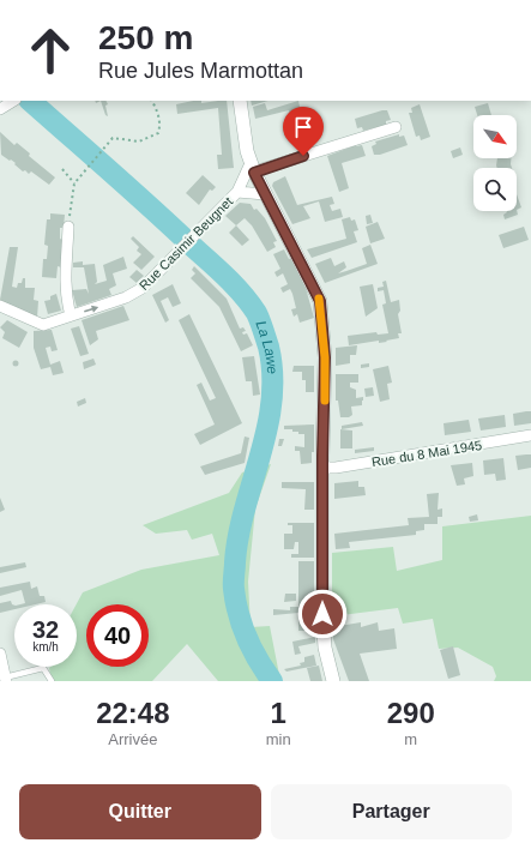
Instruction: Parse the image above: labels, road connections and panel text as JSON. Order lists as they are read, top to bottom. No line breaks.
{"streets":{"street":["Rue Casimir Beugnet","Rue du 8 Mai 1945"]},"one_way":["Rue Casimir Beugnet"],"water":["La Lawe"],"north":"bottom right","page":{"turn":["250 m","Rue Jules Marmottan"],"speed":"32 km/h","limit":"40","eta":["22:48","Arrivée","1","min","290","m"],"buttons":["Quitter","Partager"]}}
